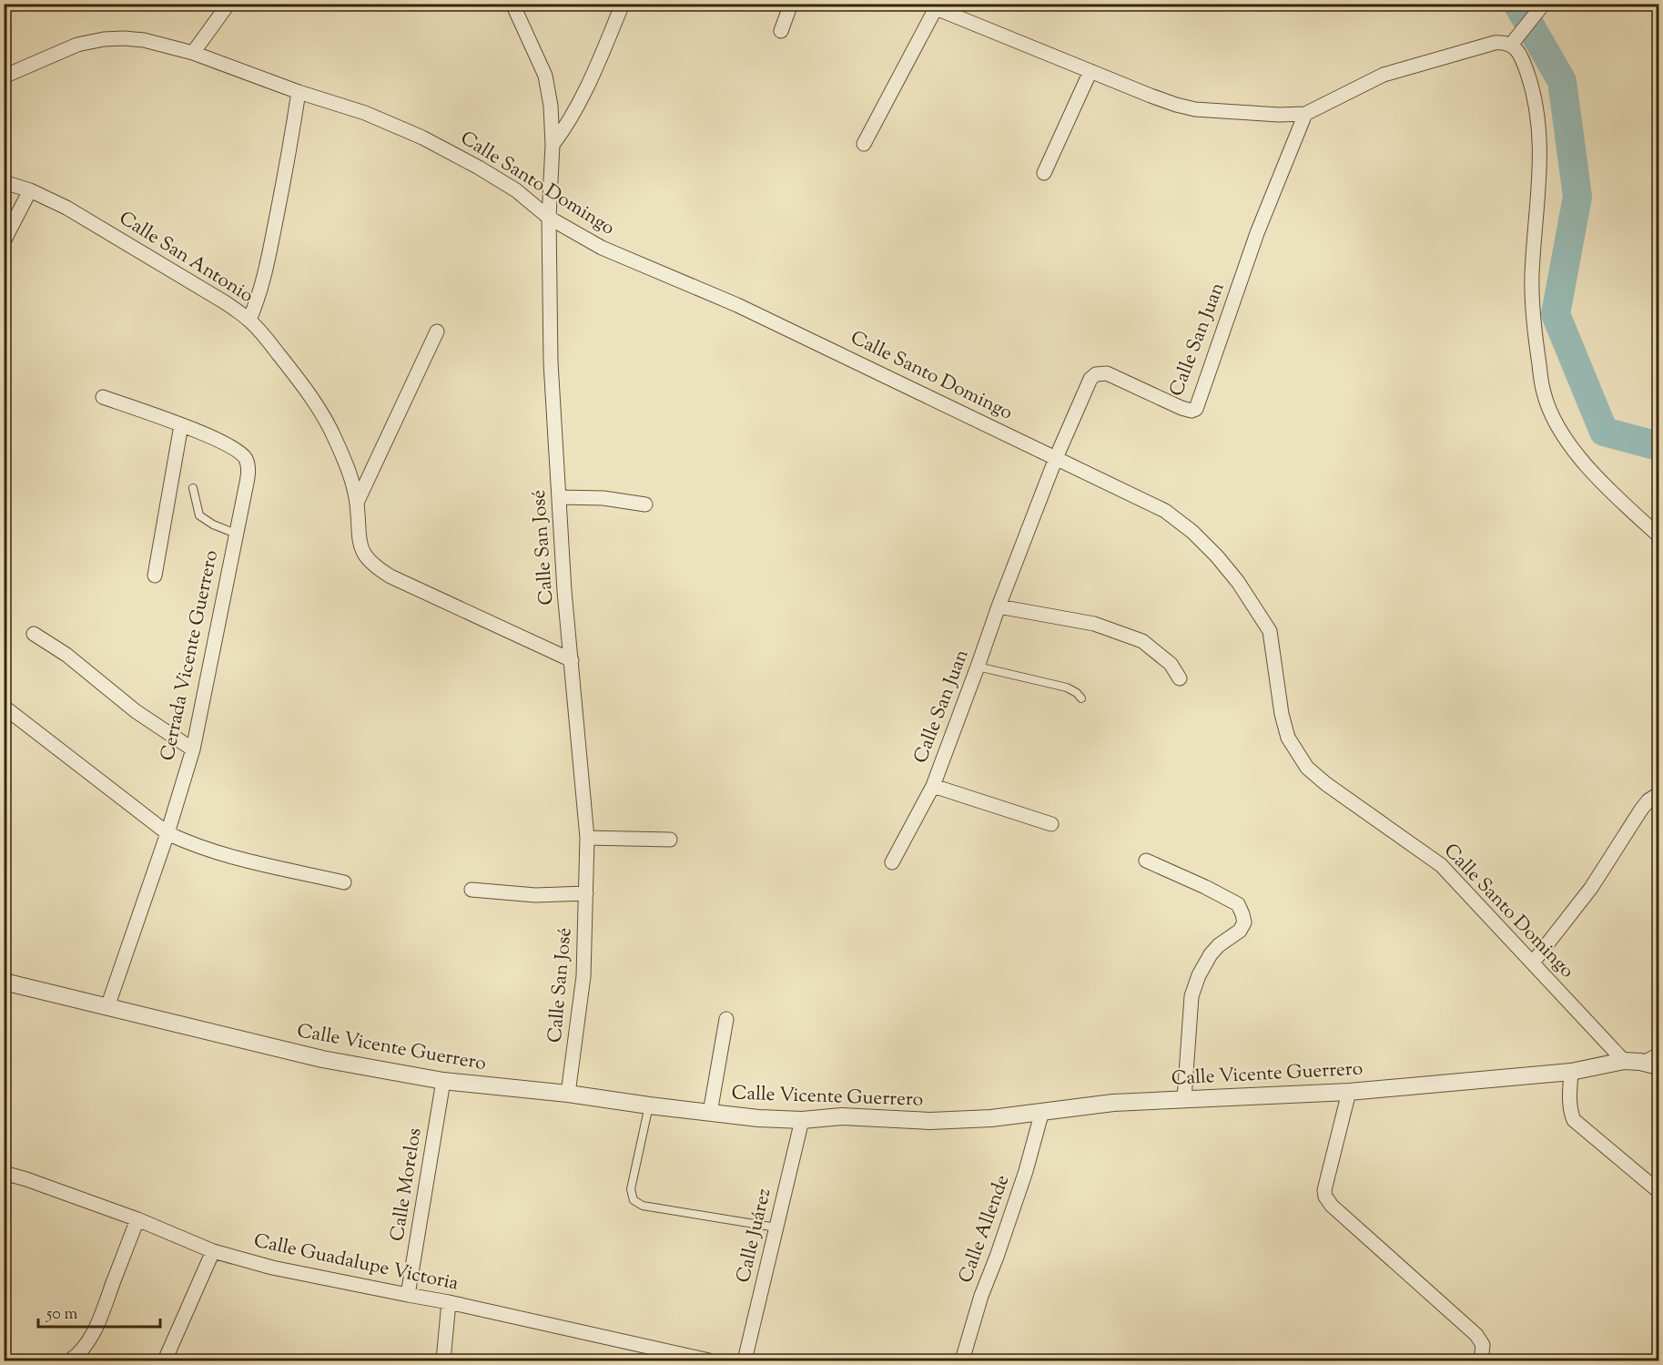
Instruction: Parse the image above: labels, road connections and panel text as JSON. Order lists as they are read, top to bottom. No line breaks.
{"streets":{"street":["Calle Santo Domingo","Calle San Antonio","Calle San Juan","Calle San José","Cerrada Vicente Guerrero","Calle Vicente Guerrero","Calle Morelos","Calle Allende","Calle Juárez","Calle Guadalupe Victoria"]},"crossings":[["Calle Santo Domingo","Calle San Juan"],["Calle Santo Domingo","Calle San José"],["Calle Santo Domingo","Calle Vicente Guerrero"],["Calle San Antonio","Calle San José"],["Calle San José","Calle Vicente Guerrero"],["Cerrada Vicente Guerrero","Calle Vicente Guerrero"],["Calle Vicente Guerrero","Calle Morelos"],["Calle Vicente Guerrero","Calle Allende"],["Calle Vicente Guerrero","Calle Juárez"],["Calle Morelos","Calle Guadalupe Victoria"]],"scale_bar":"50 m"}
